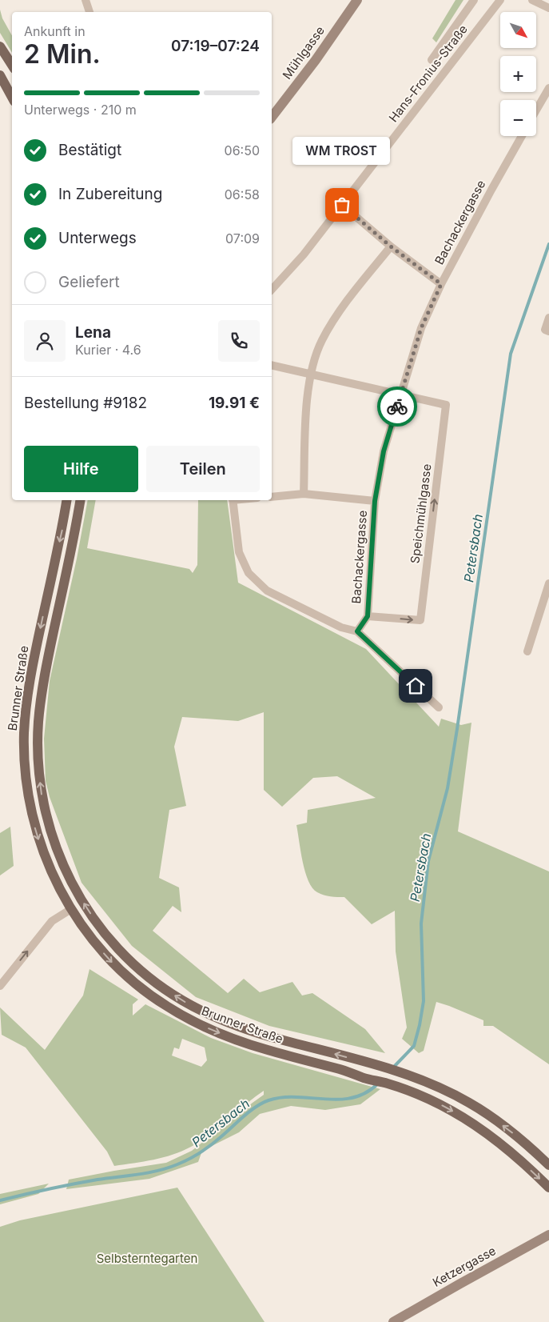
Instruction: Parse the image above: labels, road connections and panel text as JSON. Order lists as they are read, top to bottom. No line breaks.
{"streets":{"main road":["Mühlgasse","Brunner Straße","Ketzergasse"],"street":["Hans-Fronius-Straße","Bachackergasse","Speichmühlgasse"]},"crossings":[["Bachackergasse","Speichmühlgasse"]],"water":["Petersbach"],"parks":["Selbsterntegarten"],"places":["WM TROST"],"north":"bottom right","page":{"map_buttons":["+","−"],"heading":["2 Min.","Ankunft in","07:19–07:24"],"panel":["Lena","Kurier · 4.6","Bestellung #9182","19.91 €"],"bar":"Unterwegs · 210 m","list":[["Bestätigt","06:50"],["In Zubereitung","06:58"],["Unterwegs","07:09"],"Geliefert"],"bubble":"WM TROST","buttons":["Hilfe","Teilen"]}}
